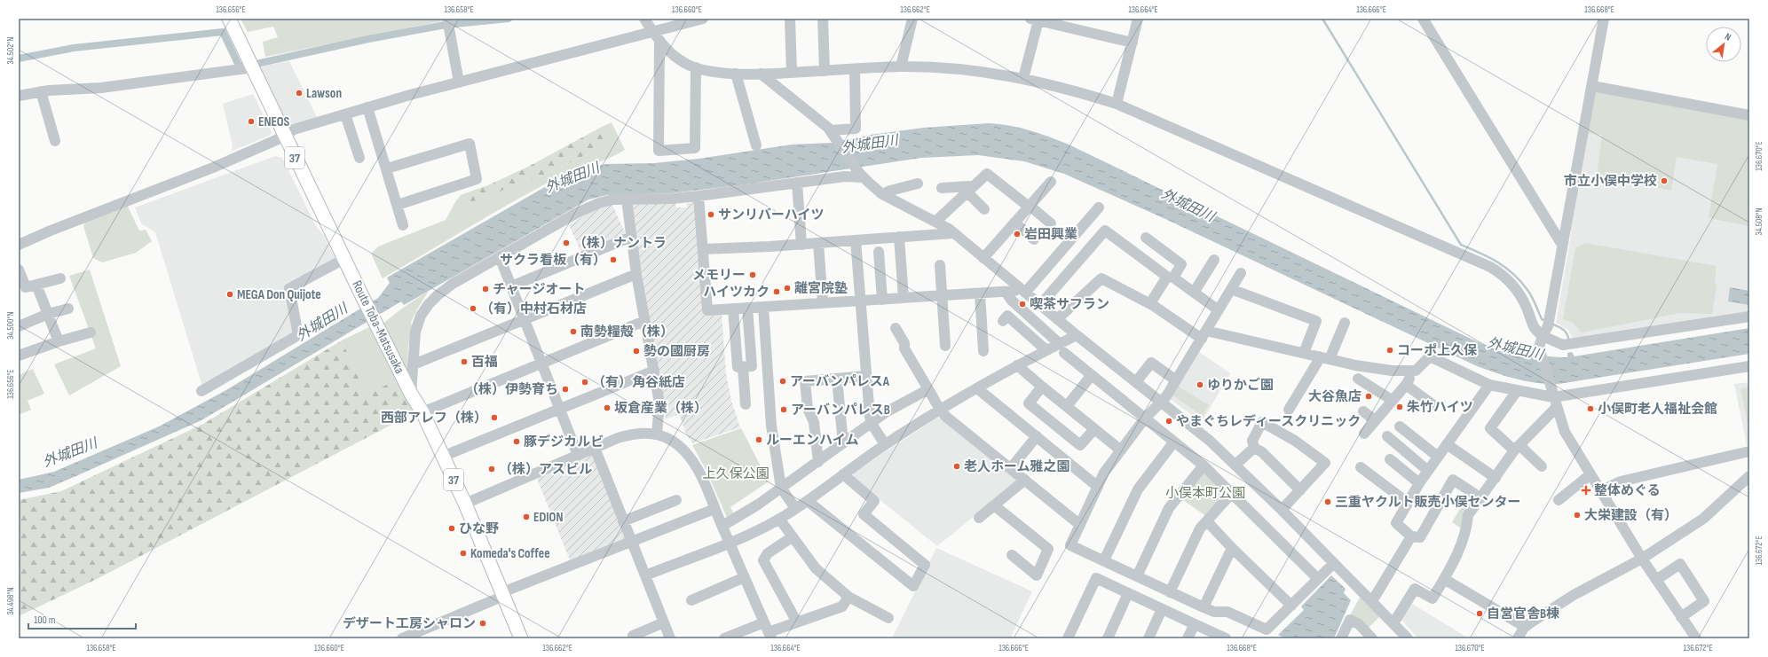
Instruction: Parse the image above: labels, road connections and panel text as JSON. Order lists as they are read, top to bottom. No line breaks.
{"streets":{"main road":["37","Route Toba-Matsusaka"]},"water":["外城田川"],"parks":["上久保公園","小俣本町公園"],"places":{"other":["Lawson","ENEOS","市立小俣中学校","サンリバーハイツ","岩田興業","（株）ナントラ","サクラ看板（有）","メモリー","離宮院塾","チャージオート","ハイツカク","MEGA Don Quijote","喫茶サフラン","（有）中村石材店","南勢糧殻（株）","コーポ上久保","勢の國厨房","百福","アーバンパレスA","（有）角谷紙店","ゆりかご園","（株）伊勢育ち","大谷魚店","朱竹ハイツ","坂倉産業（株）","小俣町老人福祉会館","アーバンパレスB","西部アレフ（株）","やまぐちレディースクリニック","ルーエンハイム","豚デジカルビ","老人ホーム雅之園","（株）アスビル","三重ヤクルト販売小俣センター","大栄建設（有）","EDION","ひな野","Komeda's Coffee","自営官舎B棟","デザート工房シャロン"],"health":["整体めぐる"]},"scale_bar":"100 m","north":"top right","coordinates":["136.656°E","136.658°E","136.660°E","136.662°E","136.664°E","136.666°E","136.668°E","34.502°N","136.670°E","34.508°N","34.500°N","136.672°E","34.498°N"]}
